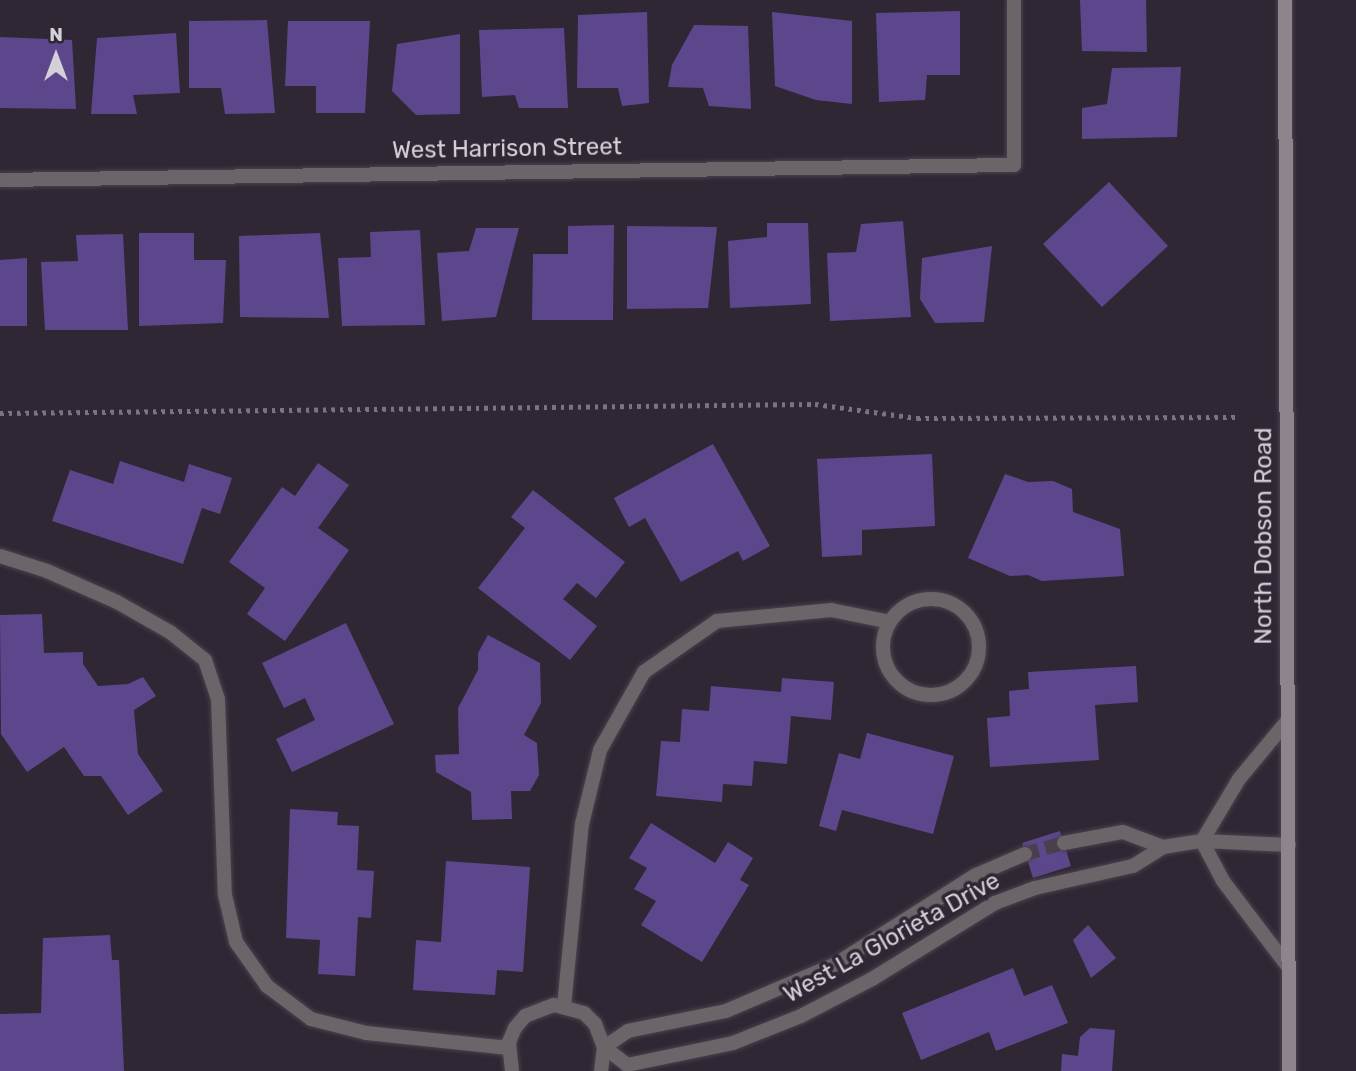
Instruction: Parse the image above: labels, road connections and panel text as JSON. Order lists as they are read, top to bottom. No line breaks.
{"streets":{"main road":["North Dobson Road"],"street":["West Harrison Street","West La Glorieta Drive"]},"crossings":[["North Dobson Road","West La Glorieta Drive"]],"north":"top"}
